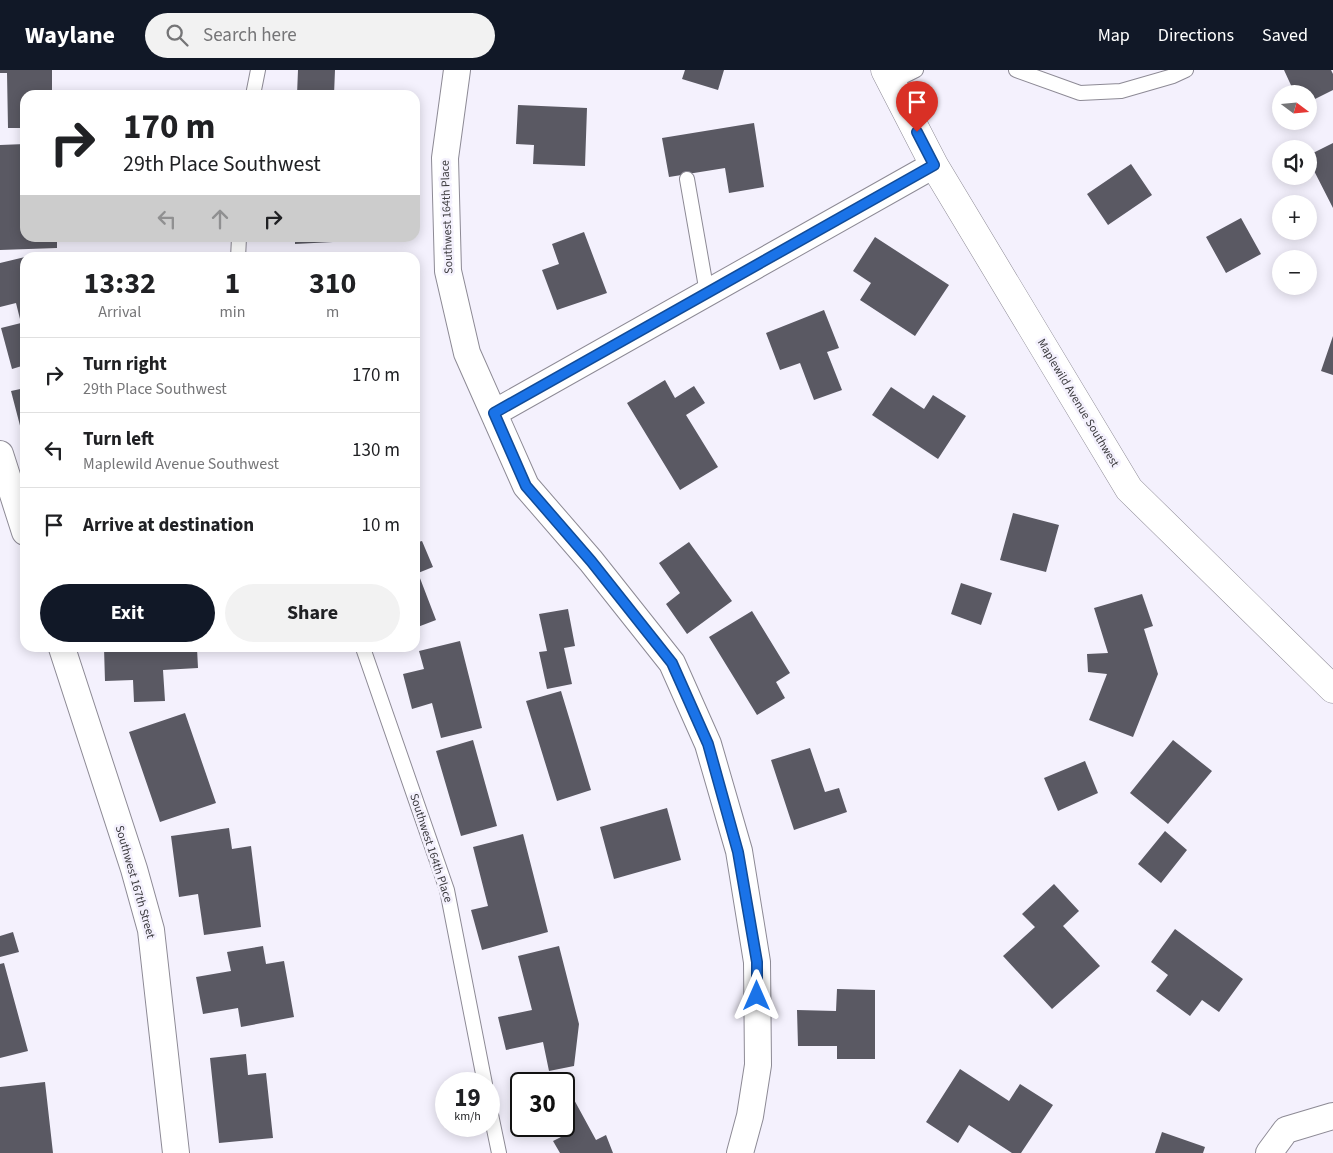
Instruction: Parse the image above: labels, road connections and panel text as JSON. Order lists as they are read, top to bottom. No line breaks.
{"streets":{"street":["Southwest 164th Place","Maplewild Avenue Southwest","Southwest 167th Street"]},"north":"right","page":{"header":"Waylane","search":"Search here","nav":["Map","Directions","Saved"],"map_buttons":["+","−"],"turn":["170 m","29th Place Southwest"],"eta":["13:32","Arrival","1","min","310","m"],"list":[{"name":"Turn right","note":"29th Place Southwest","value":"170 m"},{"name":"Turn left","note":"Maplewild Avenue Southwest","value":"130 m"},{"name":"Arrive at destination","value":"10 m"}],"buttons":["Exit","Share"],"speed":"19 km/h","limit":"30"}}
